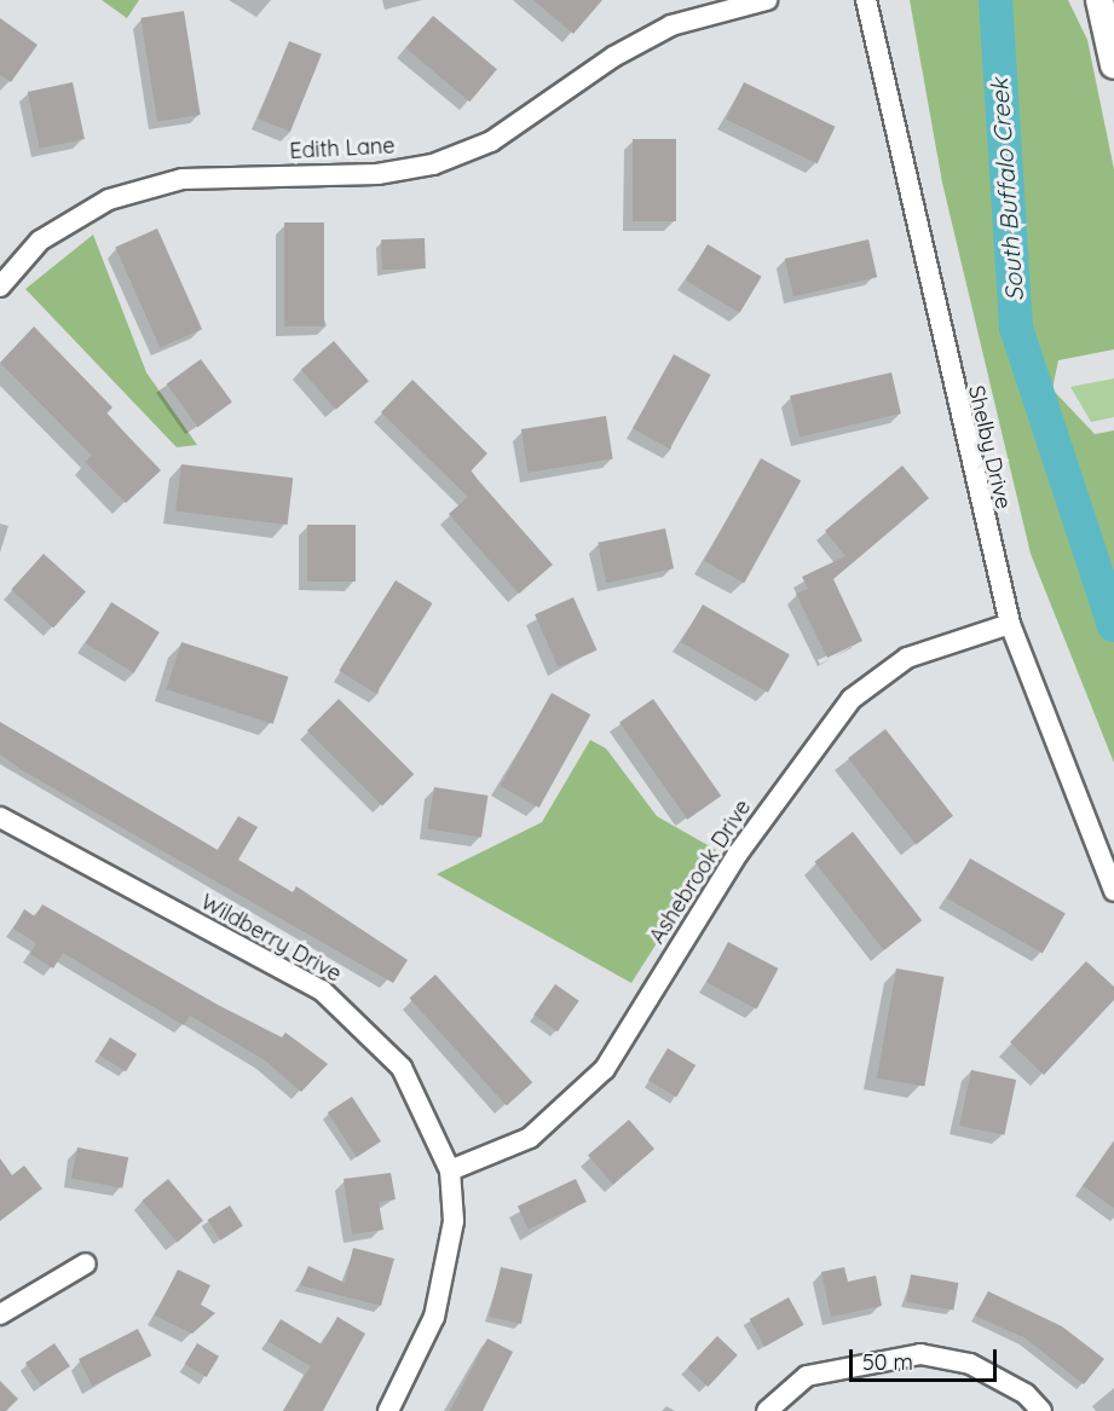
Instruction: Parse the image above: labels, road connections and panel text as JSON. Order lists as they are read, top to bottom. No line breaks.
{"streets":{"street":["Edith Lane","Shelby Drive","Ashebrook Drive","Wildberry Drive"]},"crossings":[["Shelby Drive","Ashebrook Drive"],["Ashebrook Drive","Wildberry Drive"]],"water":["South Buffalo Creek"],"scale_bar":"50 m"}
